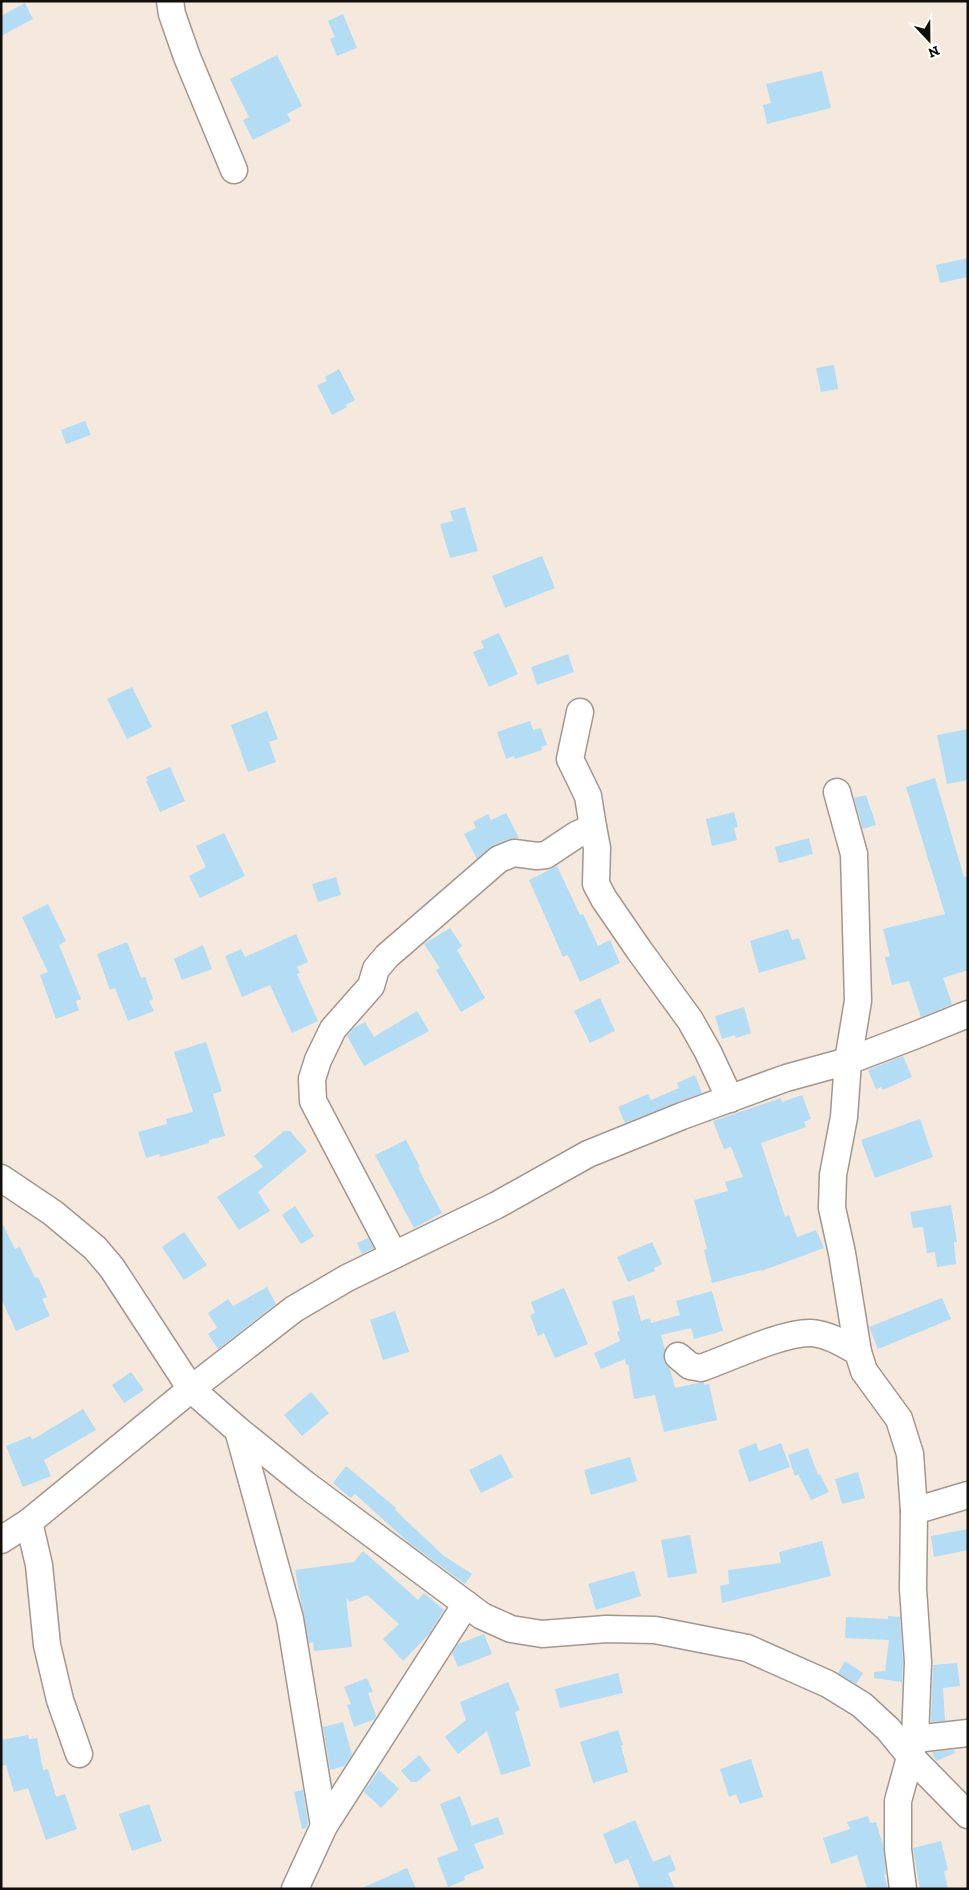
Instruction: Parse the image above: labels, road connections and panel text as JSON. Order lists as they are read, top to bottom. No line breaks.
{"north":"bottom"}
